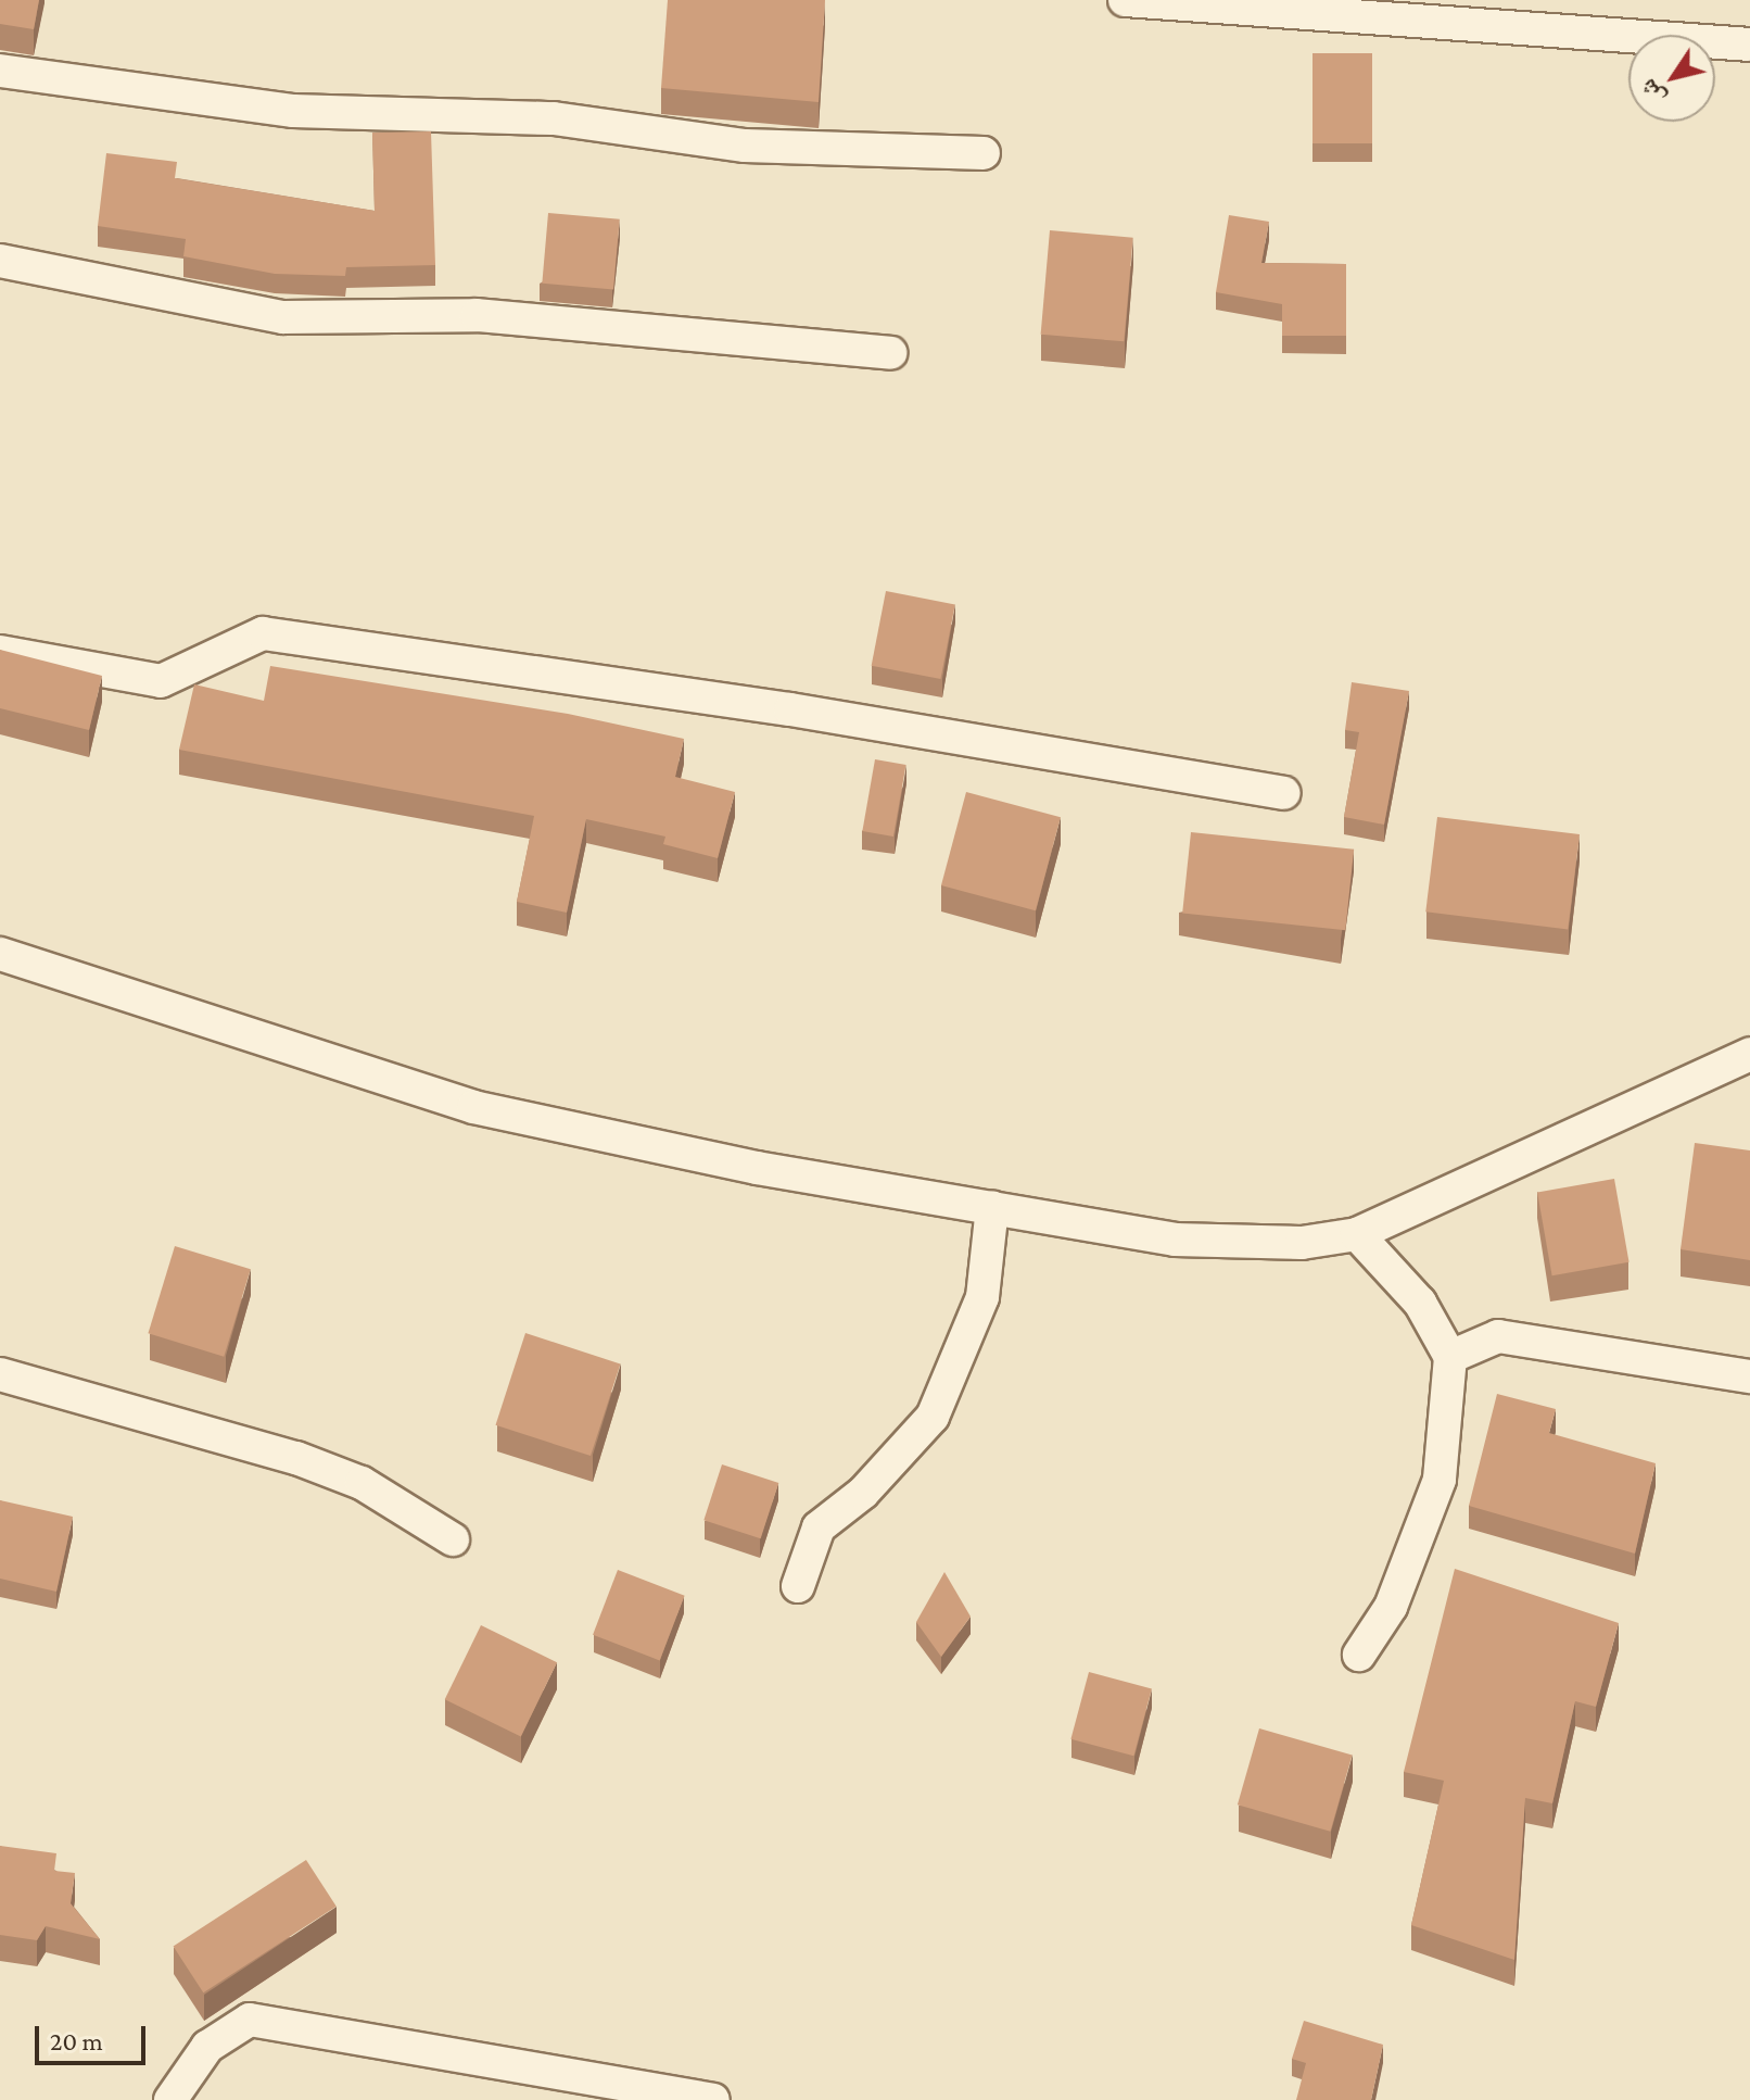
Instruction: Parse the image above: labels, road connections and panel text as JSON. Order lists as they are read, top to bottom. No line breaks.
{"scale_bar":"20 m","north":"bottom left"}
